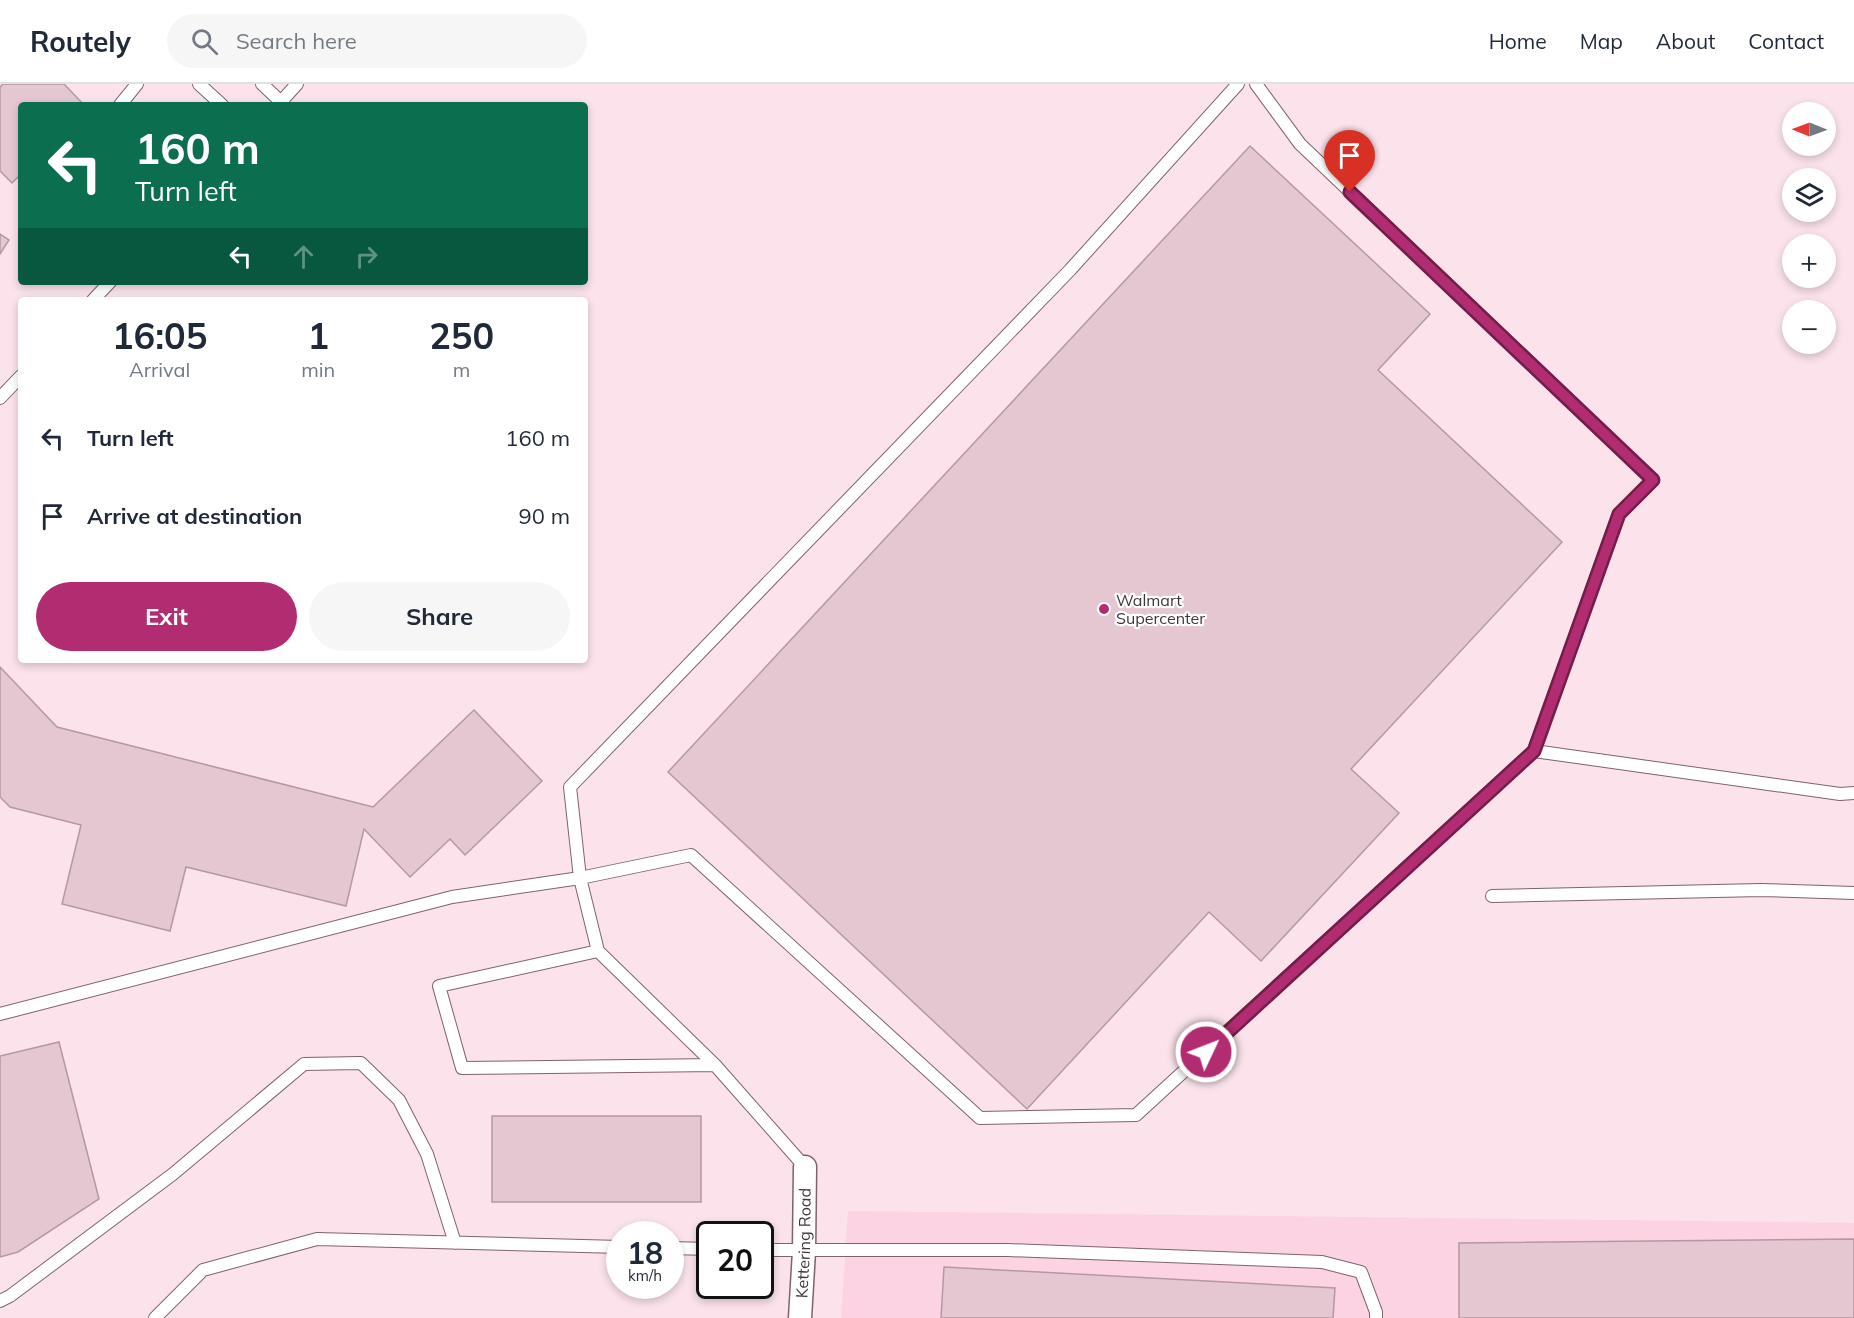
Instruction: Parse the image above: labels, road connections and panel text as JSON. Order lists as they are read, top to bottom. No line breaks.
{"streets":{"street":["Kettering Road"]},"places":["Walmart Supercenter"],"north":"left","page":{"header":"Routely","search":"Search here","nav":["Home","Map","About","Contact"],"map_buttons":["+","−"],"turn":["160 m","Turn left"],"eta":["16:05","Arrival","1","min","250","m"],"list":[{"name":"Turn left","value":"160 m"},{"name":"Arrive at destination","value":"90 m"}],"buttons":["Exit","Share"],"speed":"18 km/h","limit":"20"}}
